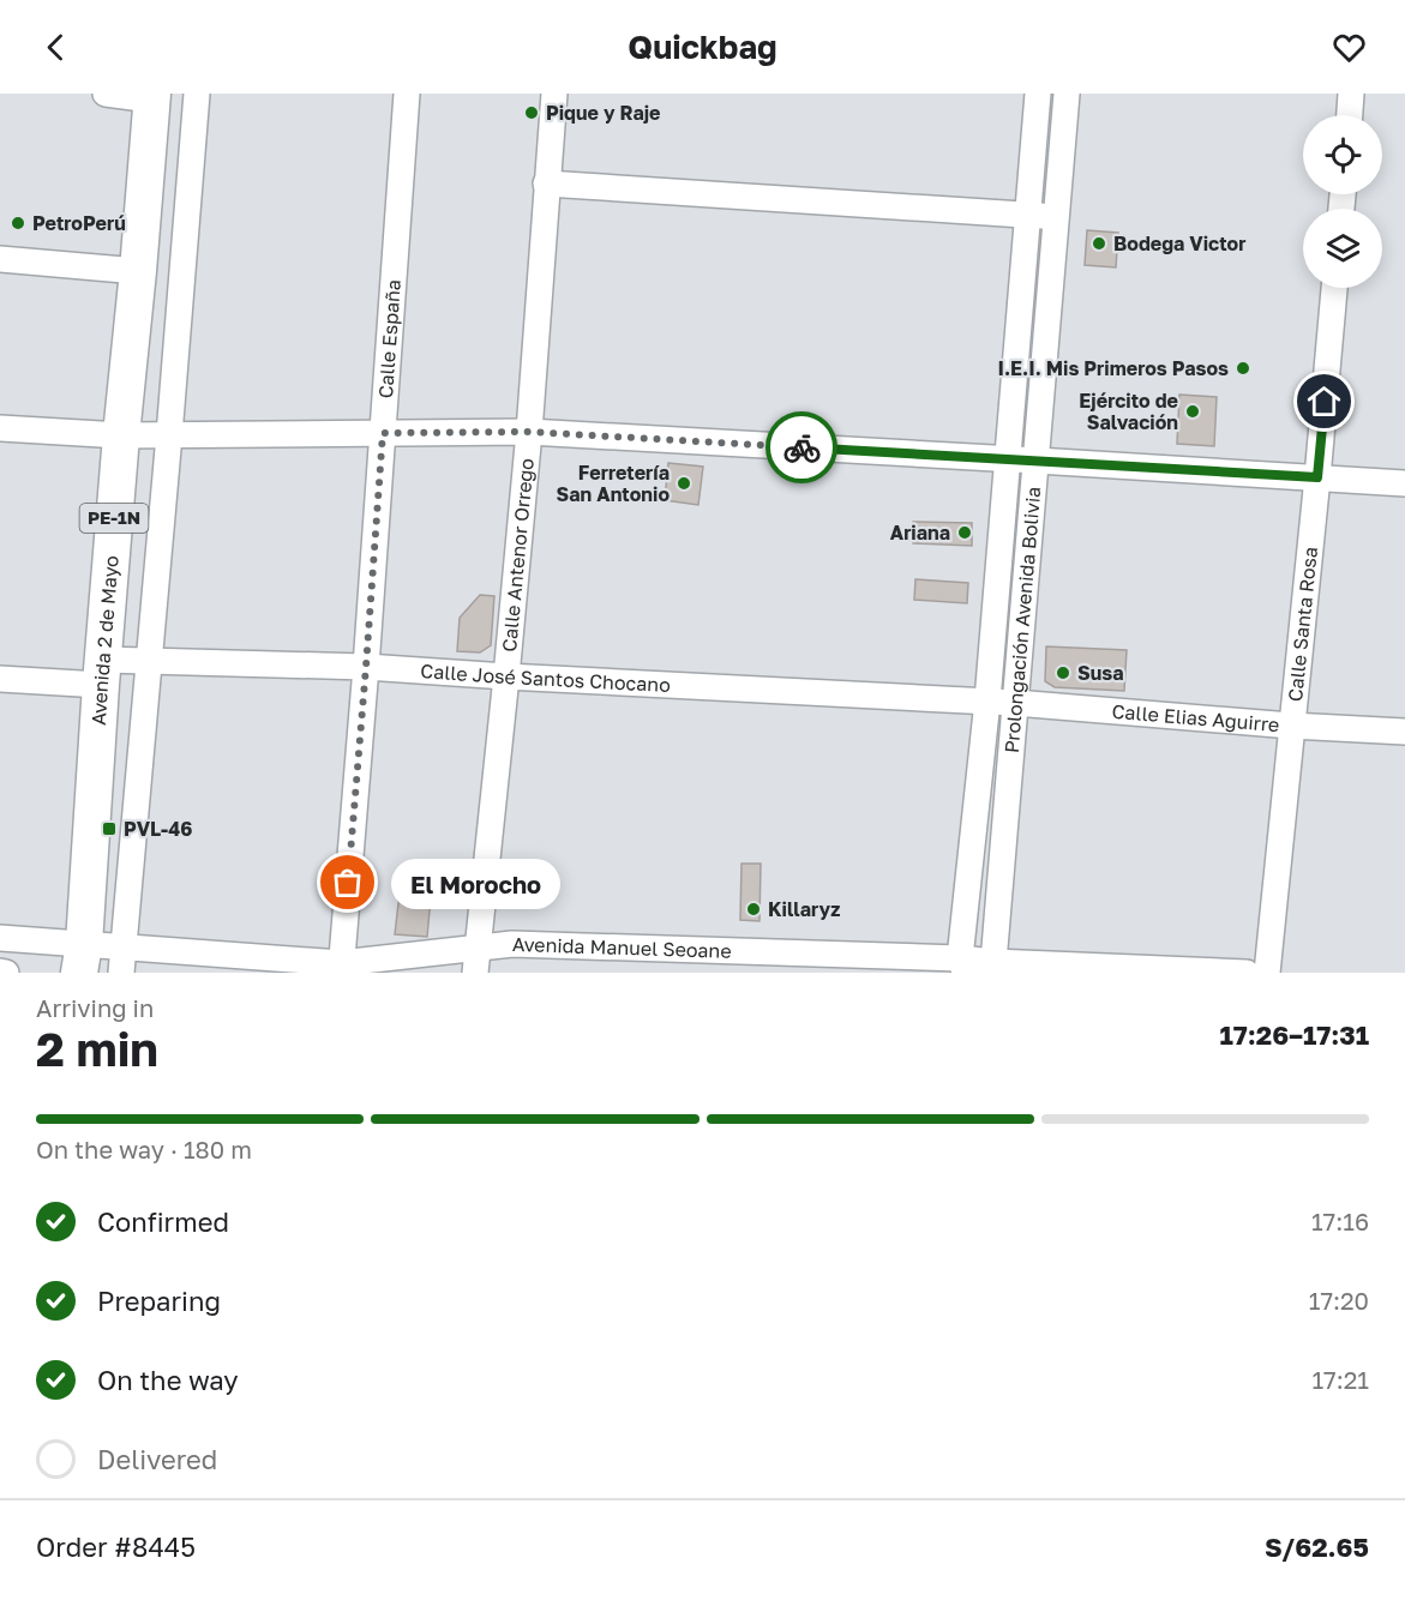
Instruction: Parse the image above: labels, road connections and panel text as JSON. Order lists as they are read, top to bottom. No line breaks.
{"streets":{"highway":["PE-1N","Avenida 2 de Mayo"],"street":["Calle España","Calle Antenor Orrego","Prolongación Avenida Bolivia","Calle Santa Rosa","Calle José Santos Chocano","Calle Elias Aguirre","Avenida Manuel Seoane"]},"crossings":[["Calle España","Calle José Santos Chocano"],["Calle España","Avenida Manuel Seoane"],["Calle Antenor Orrego","Calle José Santos Chocano"],["Calle Antenor Orrego","Avenida Manuel Seoane"],["Prolongación Avenida Bolivia","Calle José Santos Chocano"],["Prolongación Avenida Bolivia","Calle Elias Aguirre"],["Prolongación Avenida Bolivia","Avenida Manuel Seoane"],["Calle Santa Rosa","Calle Elias Aguirre"],["Avenida 2 de Mayo","Calle José Santos Chocano"],["Avenida 2 de Mayo","Avenida Manuel Seoane"],["Calle José Santos Chocano","Calle Elias Aguirre"]],"places":{"other":["Pique y Raje","PetroPerú","Bodega Victor","I.E.I. Mis Primeros Pasos","Ejército de Salvación","Ferretería San Antonio","Ariana","Susa","El Morocho","Killaryz"],"transit":["PVL-46"]},"page":{"header":"Quickbag","bubble":"El Morocho","heading":["2 min","Arriving in","17:26–17:31"],"panel":["Order #8445","S/62.65"],"bar":"On the way · 180 m","list":[["Confirmed","17:16"],["Preparing","17:20"],["On the way","17:21"],"Delivered"]}}
